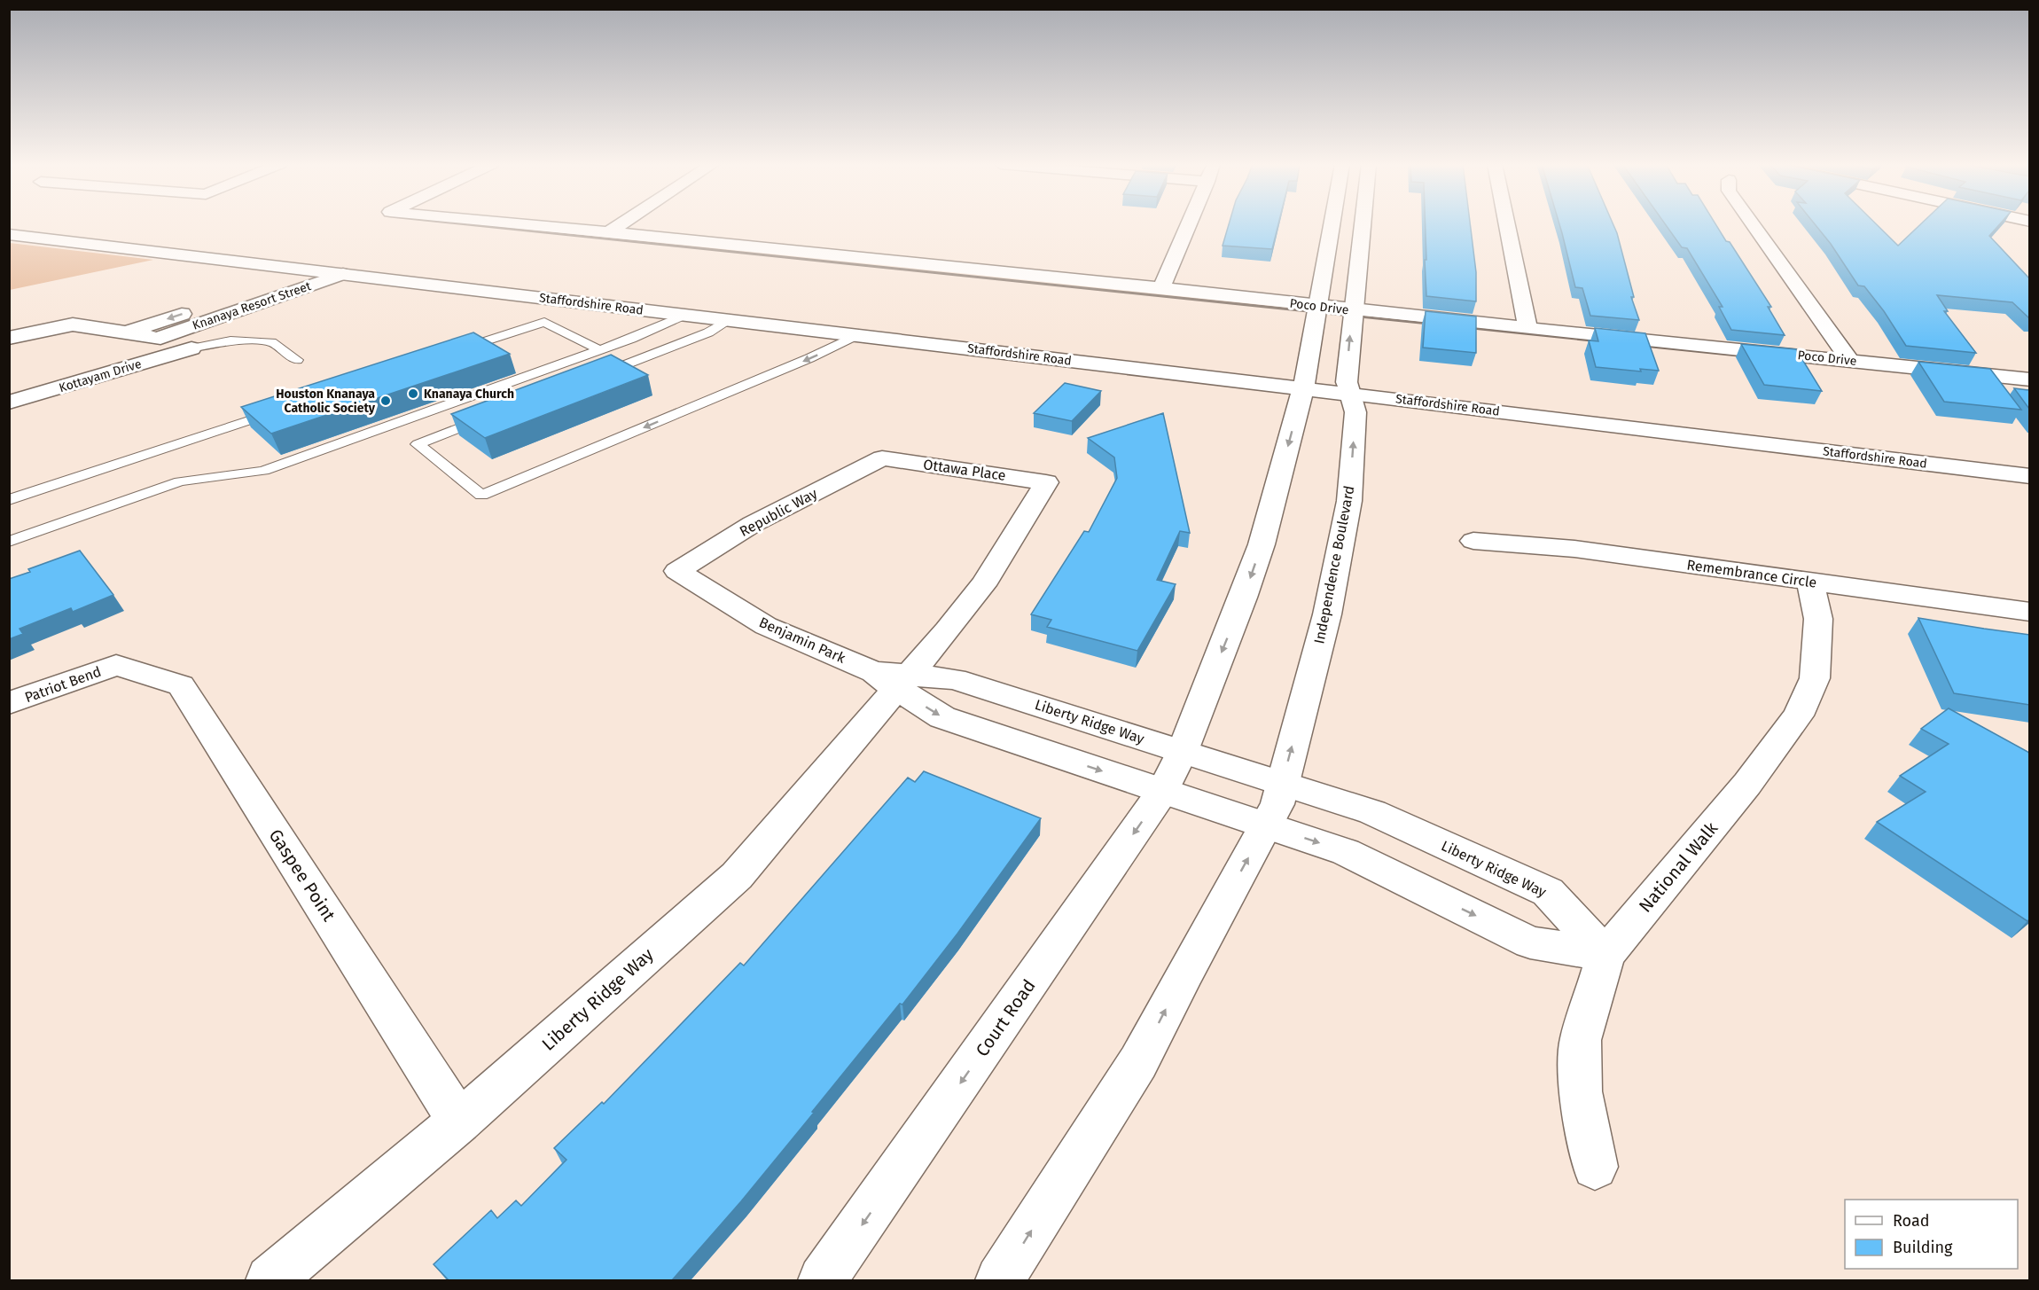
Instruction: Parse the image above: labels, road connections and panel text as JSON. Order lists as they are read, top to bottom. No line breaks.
{"streets":{"street":["Staffordshire Road","Knanaya Resort Street","Poco Drive","Kottayam Drive","Ottawa Place","Republic Way","Independence Boulevard","Remembrance Circle","Benjamin Park","Patriot Bend","Liberty Ridge Way","National Walk","Gaspee Point","Court Road"]},"crossings":[["Staffordshire Road","Knanaya Resort Street"],["Staffordshire Road","Independence Boulevard"],["Poco Drive","Independence Boulevard"],["Ottawa Place","Republic Way"],["Ottawa Place","Liberty Ridge Way"],["Republic Way","Benjamin Park"],["Independence Boulevard","Liberty Ridge Way"],["Remembrance Circle","National Walk"],["Benjamin Park","Liberty Ridge Way"],["Patriot Bend","Gaspee Point"],["Liberty Ridge Way","National Walk"],["Liberty Ridge Way","Gaspee Point"],["Liberty Ridge Way","Court Road"]],"places":["Knanaya Church","Houston Knanaya Catholic Society"],"legend":["Road","Building"]}
